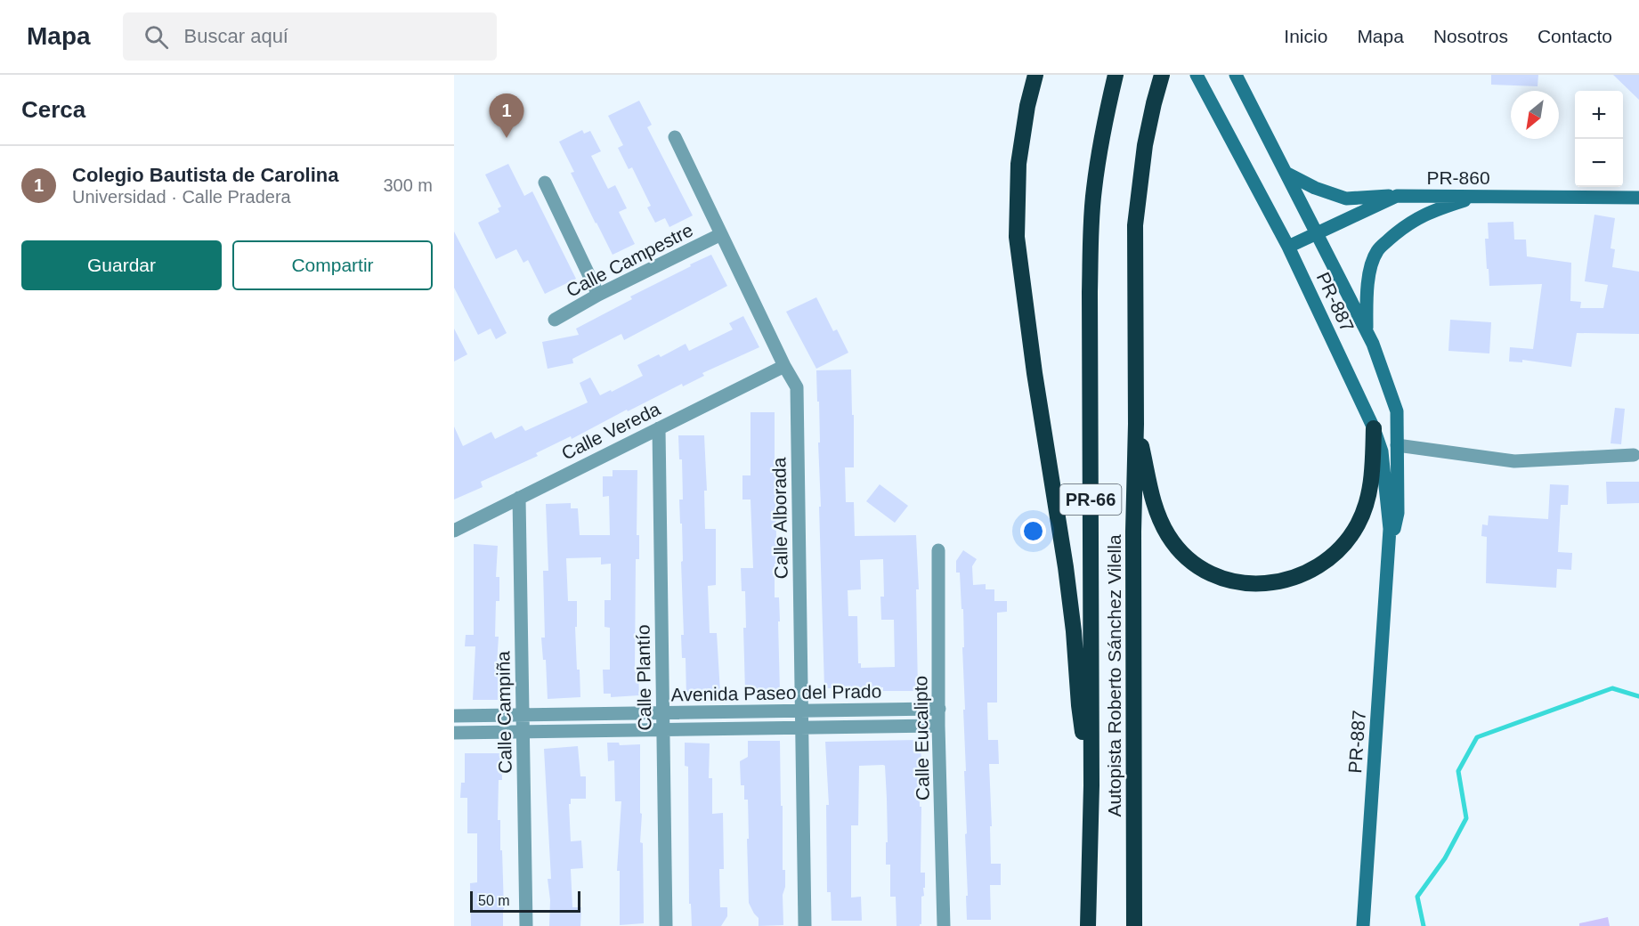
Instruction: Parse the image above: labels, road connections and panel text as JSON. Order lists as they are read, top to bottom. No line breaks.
{"streets":{"highway":["PR-66","Autopista Roberto Sánchez Vilella"],"street":["PR-860","Calle Campestre","PR-887","Calle Vereda","Calle Alborada","Calle Plantío","Avenida Paseo del Prado","Calle Campiña","Calle Eucalipto"]},"crossings":[["PR-860","PR-887"],["Calle Campestre","Calle Alborada"],["Calle Vereda","Calle Alborada"],["Calle Vereda","Calle Plantío"],["Calle Vereda","Calle Campiña"],["Calle Alborada","Avenida Paseo del Prado"],["Calle Plantío","Avenida Paseo del Prado"],["Avenida Paseo del Prado","Calle Campiña"],["Avenida Paseo del Prado","Calle Eucalipto"]],"scale_bar":"50 m","north":"bottom left","page":{"header":"Mapa","search":"Buscar aquí","nav":["Inicio","Mapa","Nosotros","Contacto"],"heading":"Cerca","map_buttons":["+","−"],"pins":"1","list":[{"mark":"1","name":"Colegio Bautista de Carolina","note":"Universidad · Calle Pradera","value":"300 m"}],"buttons":["Guardar","Compartir"],"scale":"50 m"}}
